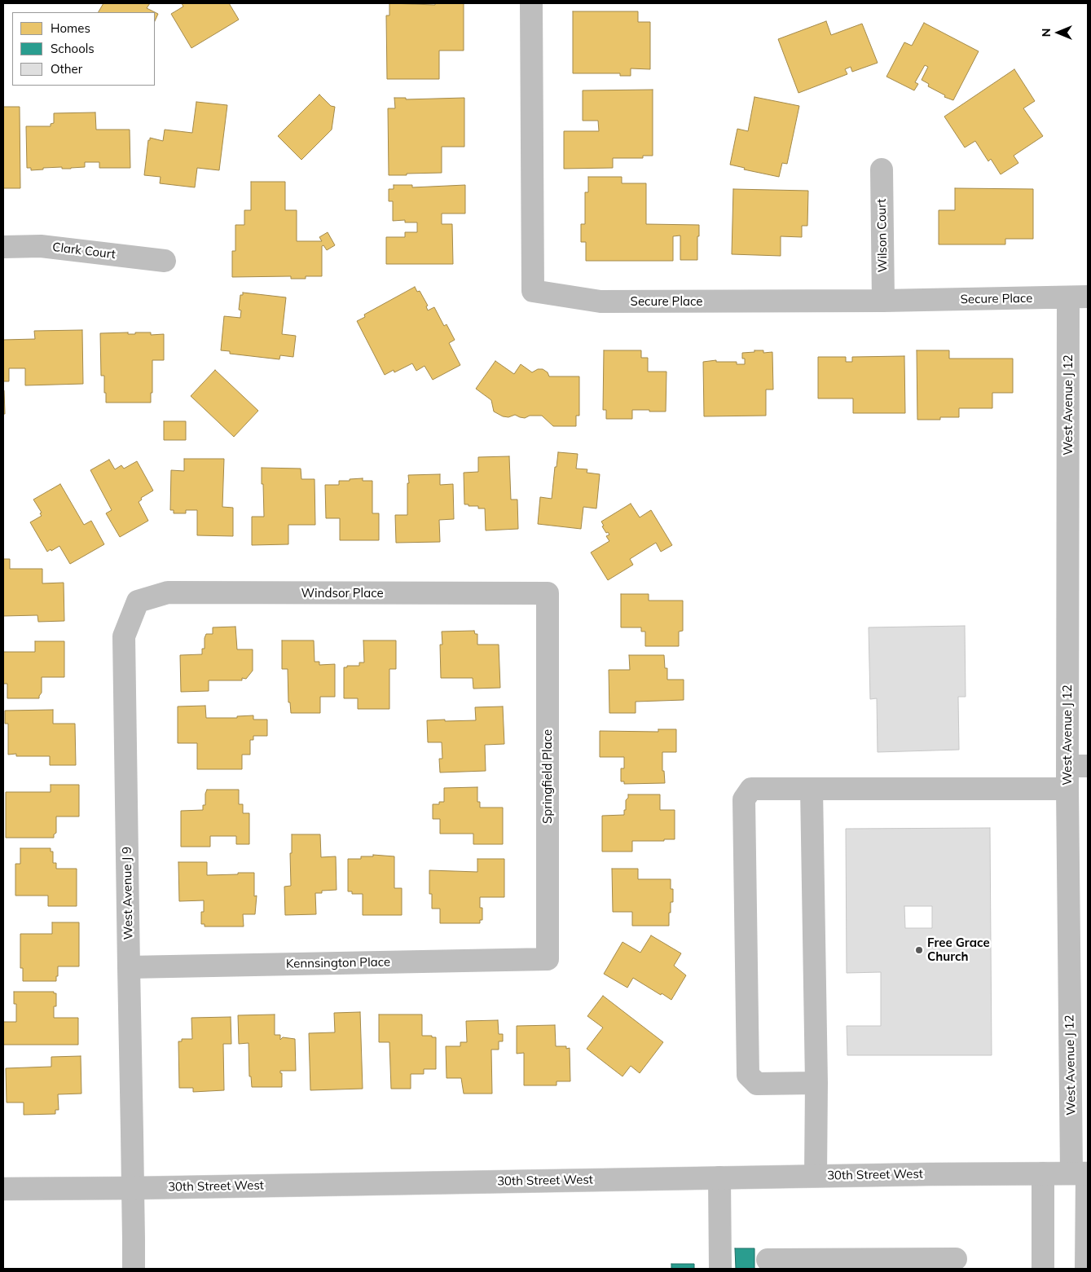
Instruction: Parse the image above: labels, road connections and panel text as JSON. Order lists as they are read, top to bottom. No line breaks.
{"streets":{"street":["Wilson Court","Clark Court","Secure Place","West Avenue J 12","Windsor Place","Springfield Place","West Avenue J 9","Kennsington Place","30th Street West"]},"crossings":[["Wilson Court","Secure Place"],["Secure Place","West Avenue J 12"],["West Avenue J 12","30th Street West"],["Windsor Place","Springfield Place"],["Windsor Place","West Avenue J 9"],["Springfield Place","Kennsington Place"],["West Avenue J 9","Kennsington Place"],["West Avenue J 9","30th Street West"]],"places":["Free Grace Church"],"legend":["Homes","Schools","Other"],"north":"left"}
